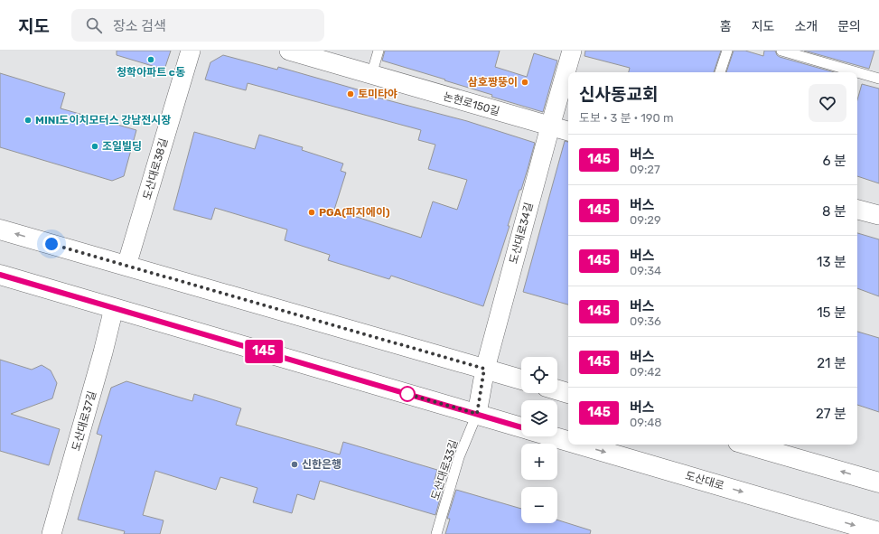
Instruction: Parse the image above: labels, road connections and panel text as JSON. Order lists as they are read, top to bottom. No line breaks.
{"streets":{"main road":["도산대로"],"street":["논현로150길","도산대로38길","도산대로34길","도산대로37길"],"lane":["도산대로33길"]},"crossings":[["논현로150길","도산대로34길"],["도산대로34길","도산대로33길"]],"places":["청학아파트 c동","삼호짱뚱이","토미타야","MINI도이치모터스 강남전시장","조일빌딩","PGA(피지에이)","신한은행"],"lines":["bus line 145"],"page":{"header":"지도","search":"장소 검색","nav":["홈","지도","소개","문의"],"on_map":"145","heading":["신사동교회","도보 · 3 분 · 190 m"],"list":[{"mark":"145","name":"버스","note":"09:27","value":"6 분"},{"mark":"145","name":"버스","note":"09:29","value":"8 분"},{"mark":"145","name":"버스","note":"09:34","value":"13 분"},{"mark":"145","name":"버스","note":"09:36","value":"15 분"},{"mark":"145","name":"버스","note":"09:42","value":"21 분"},{"mark":"145","name":"버스","note":"09:48","value":"27 분"}],"map_buttons":["+","−"]}}
